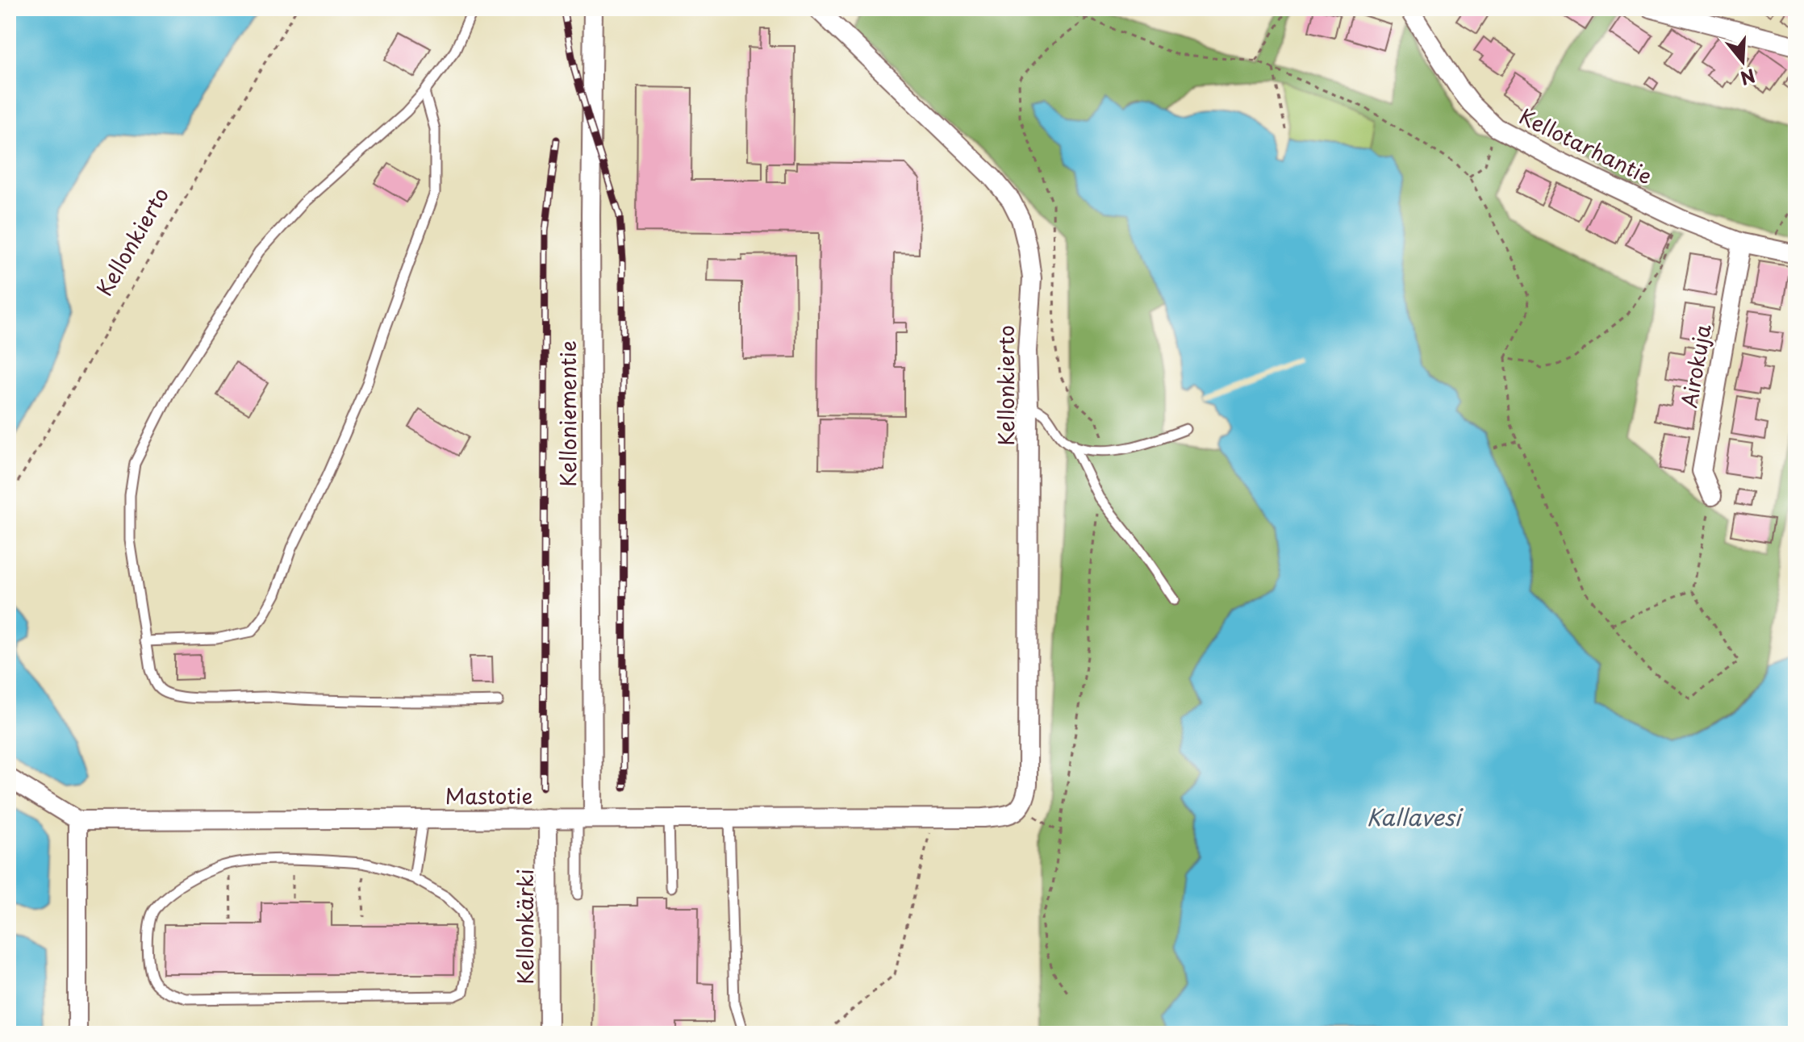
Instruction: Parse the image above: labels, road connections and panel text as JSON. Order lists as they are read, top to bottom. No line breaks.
{"streets":{"street":["Kellotarhantie","Kellonkierto","Airokuja","Kelloniementie","Mastotie","Kellonkärki"]},"crossings":[["Kellotarhantie","Airokuja"],["Kellonkierto","Mastotie"],["Kelloniementie","Mastotie"],["Mastotie","Kellonkärki"]],"water":["Kallavesi"],"north":"bottom"}
